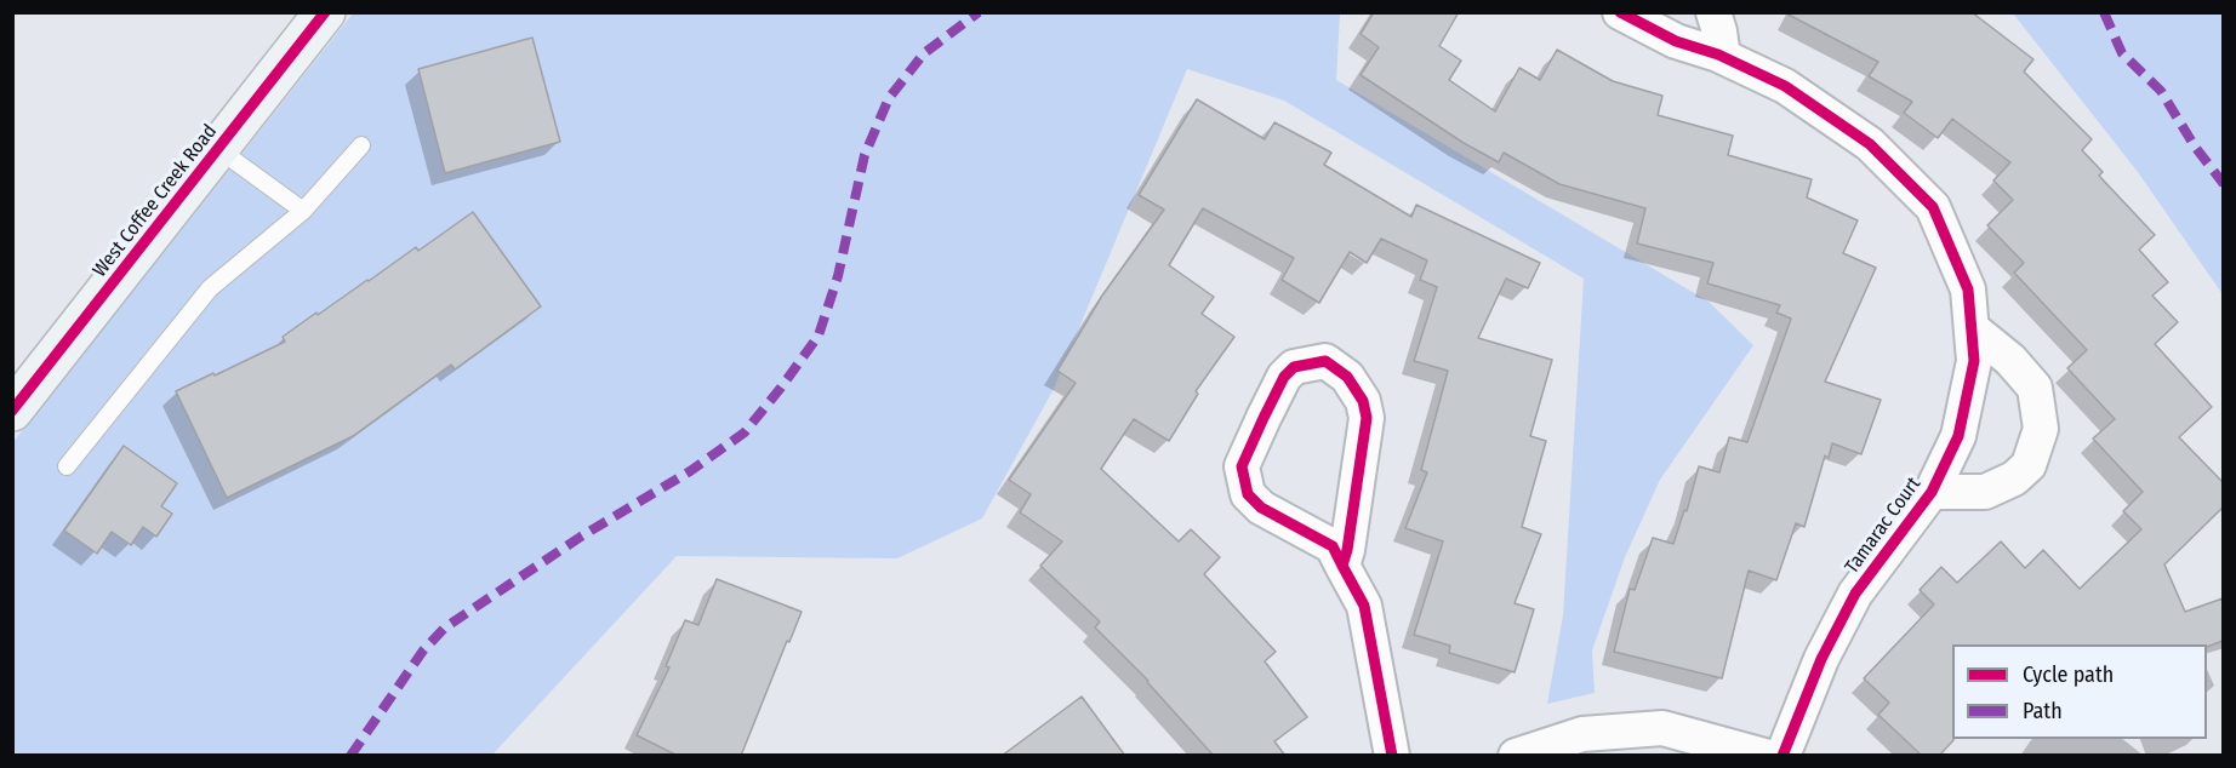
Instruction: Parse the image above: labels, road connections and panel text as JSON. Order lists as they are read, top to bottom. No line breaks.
{"streets":{"street":["West Coffee Creek Road","Tamarac Court"]},"legend":["Cycle path","Path"]}
